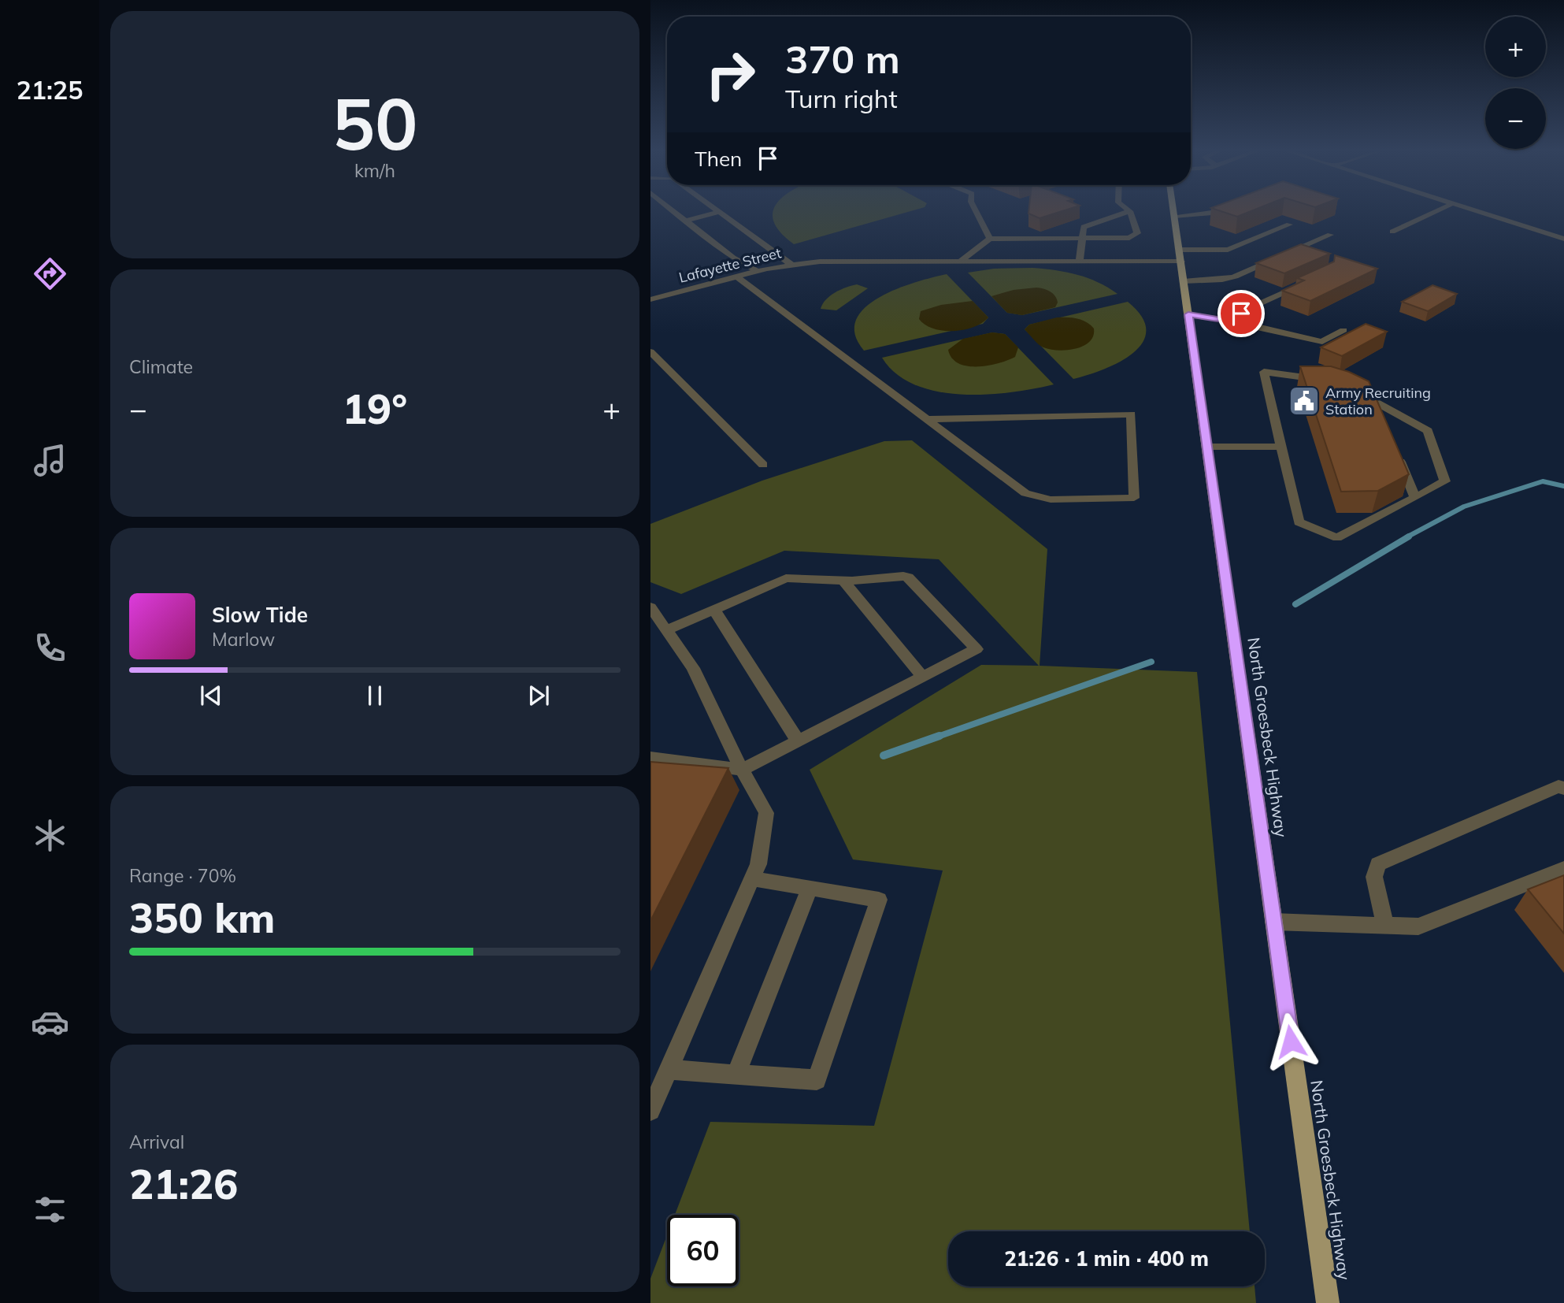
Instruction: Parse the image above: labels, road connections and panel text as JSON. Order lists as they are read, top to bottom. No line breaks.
{"streets":{"main road":["North Groesbeck Highway"],"street":["Lafayette Street"]},"crossings":[["Lafayette Street","North Groesbeck Highway"]],"places":{"public building":["Army Recruiting Station"]},"page":{"tabs":"21:25","tile":[["50","km/h"],"Climate",["Range · 70%","350 km"],["Arrival","21:26"]],"map_buttons":["+","−"],"turn":["370 m","Turn right"],"then":"Then","heat":["−","19°","+"],"song":["Slow Tide","Marlow"],"limit":"60","trip":"21:26 · 1 min · 400 m"}}
